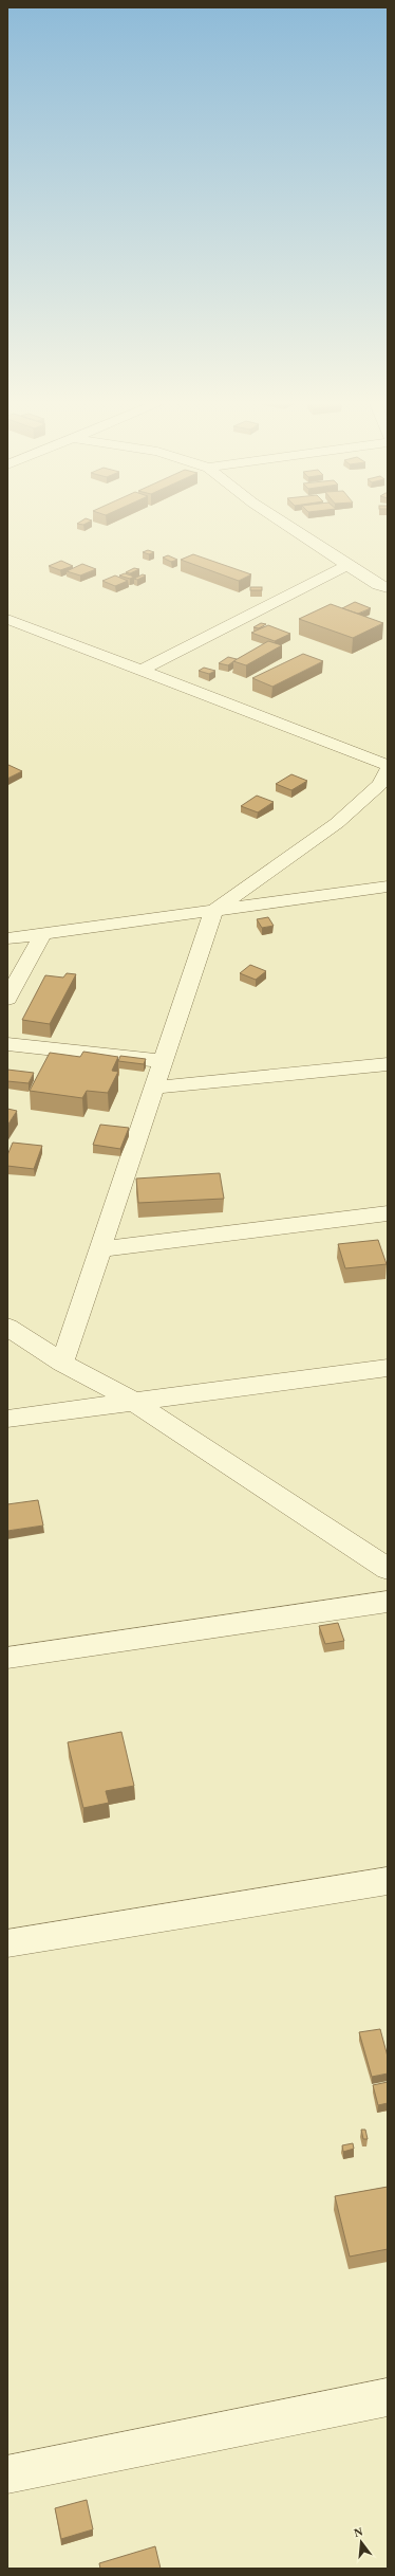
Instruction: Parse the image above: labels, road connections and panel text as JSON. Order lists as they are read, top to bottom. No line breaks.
{"north":"top"}
